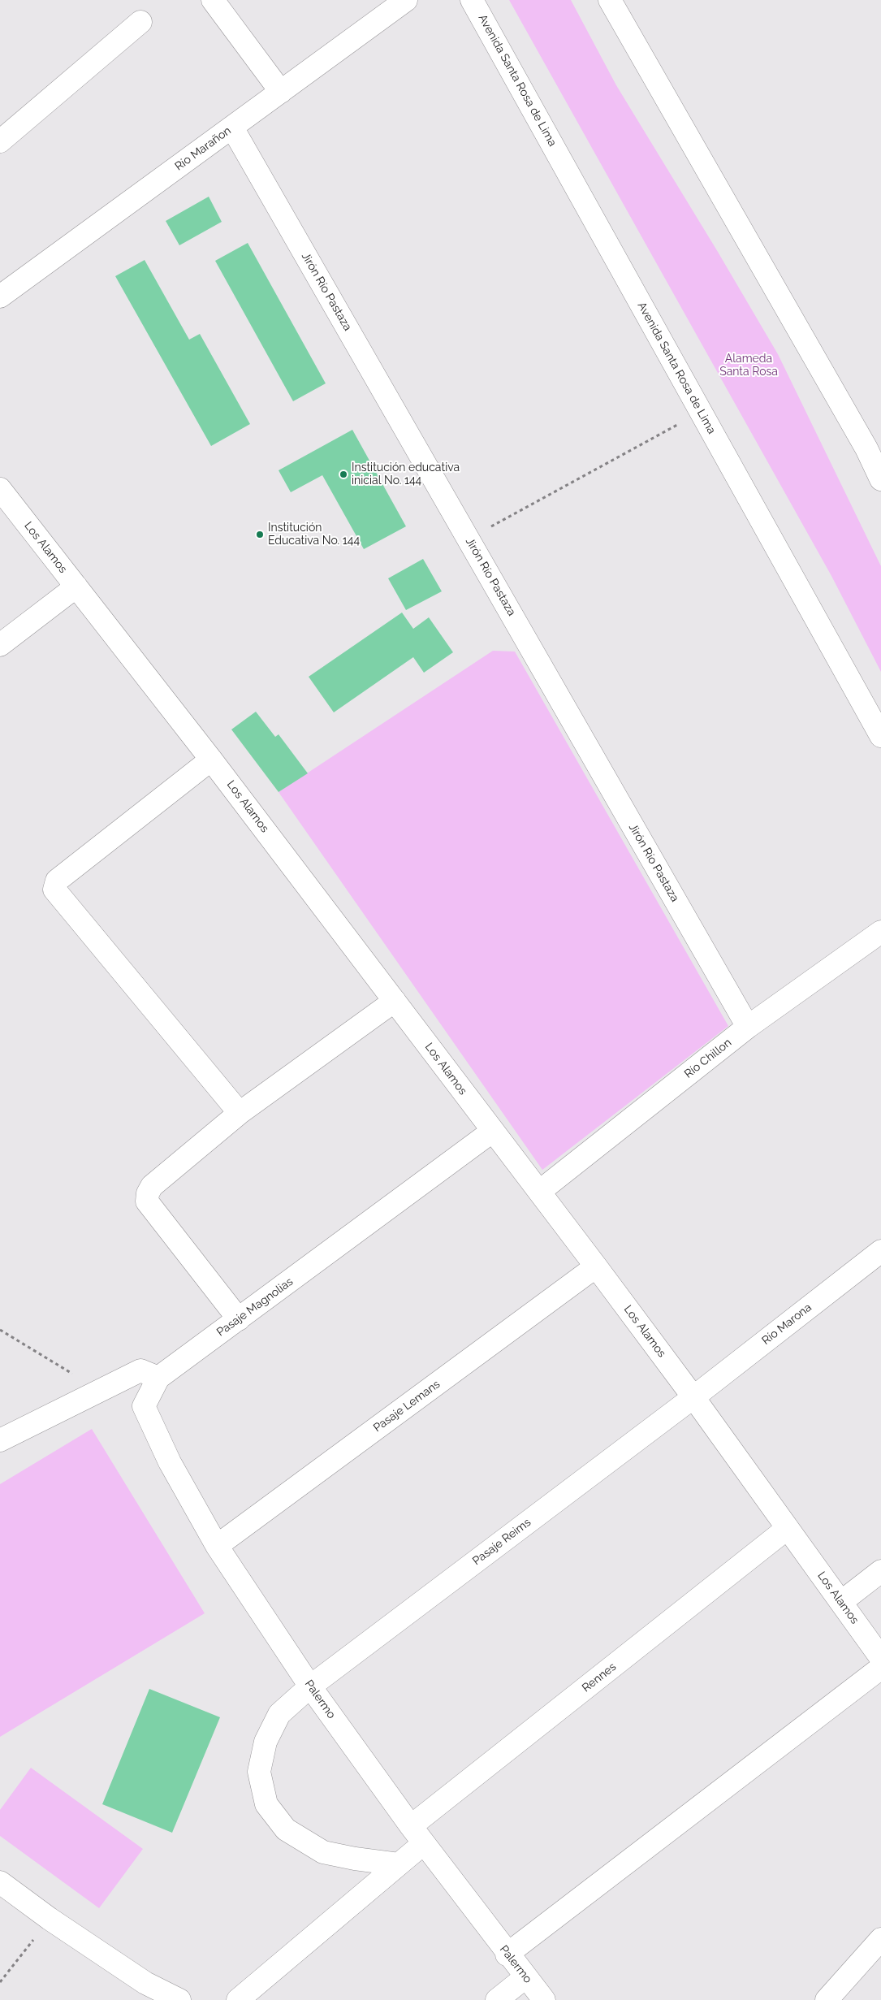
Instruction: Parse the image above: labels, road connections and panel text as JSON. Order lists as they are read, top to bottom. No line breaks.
{"streets":{"street":["Avenida Santa Rosa de Lima","Río Marañon","Jirón Río Pastaza","Los Alamos","Río Chillon","Pasaje Magnolias","Río Marona","Pasaje Lemans","Pasaje Reims","Rennes","Palermo"]},"crossings":[["Río Marañon","Jirón Río Pastaza"],["Jirón Río Pastaza","Río Chillon"],["Los Alamos","Río Chillon"],["Los Alamos","Pasaje Magnolias"],["Los Alamos","Río Marona"],["Los Alamos","Pasaje Lemans"],["Los Alamos","Pasaje Reims"],["Los Alamos","Rennes"],["Pasaje Magnolias","Palermo"],["Río Marona","Pasaje Reims"],["Pasaje Lemans","Palermo"],["Pasaje Reims","Rennes"],["Pasaje Reims","Palermo"],["Rennes","Palermo"]],"parks":["Alameda Santa Rosa"],"places":["Institución educativa inicial No. 144","Institución Educativa No. 144"]}
